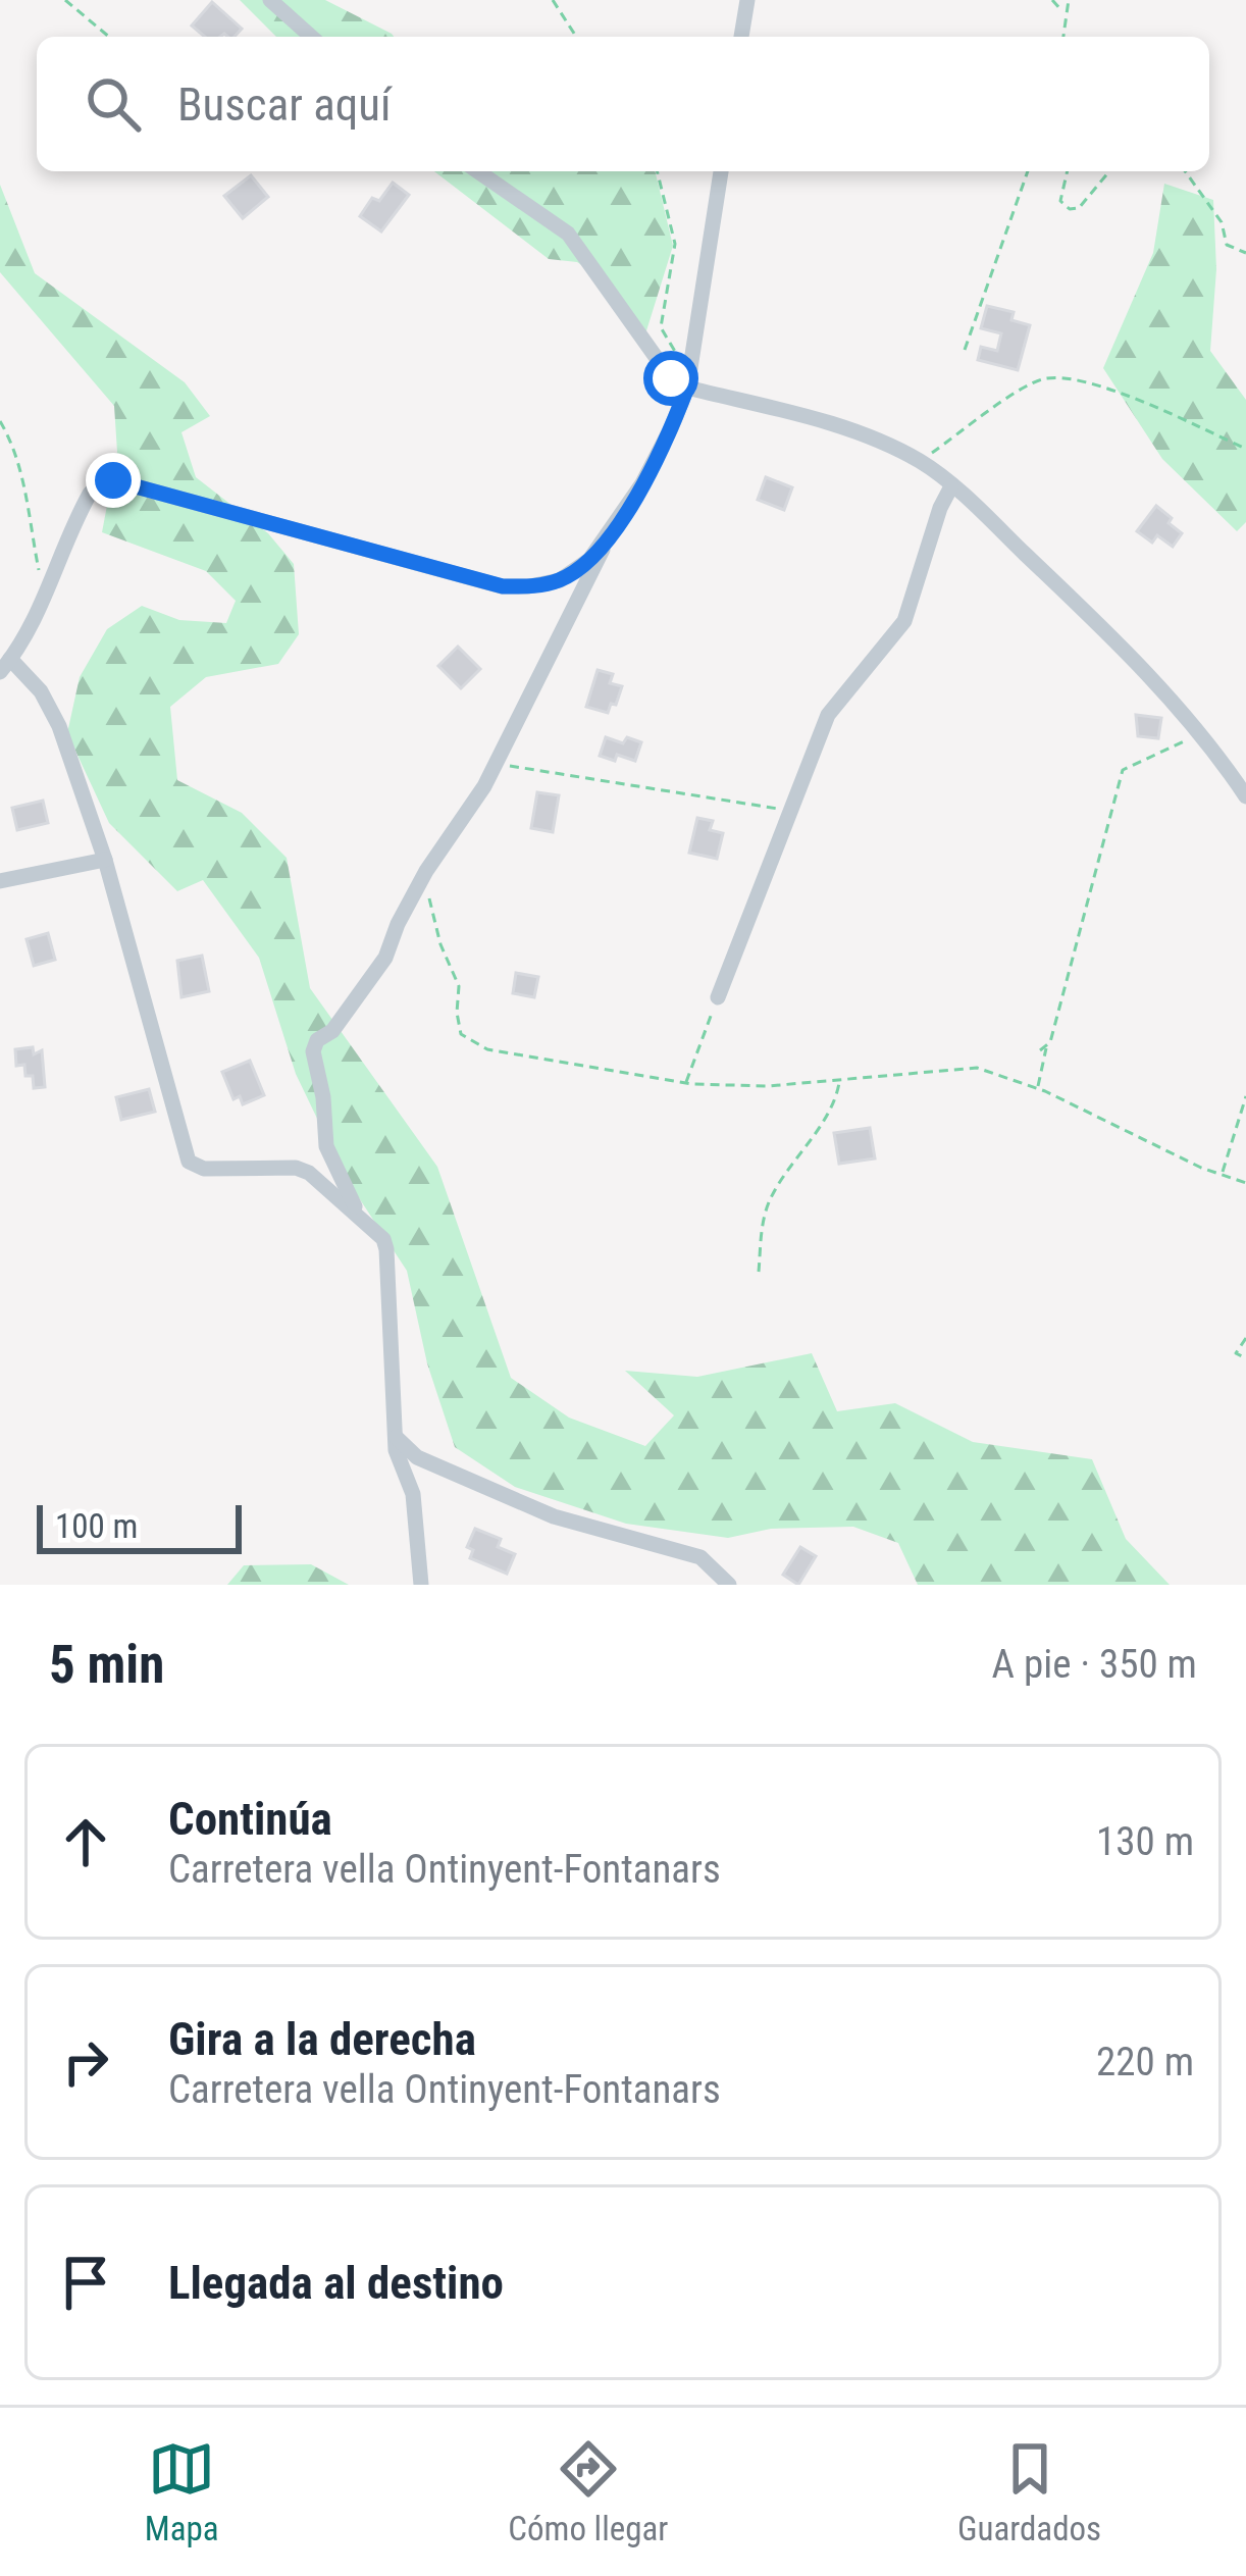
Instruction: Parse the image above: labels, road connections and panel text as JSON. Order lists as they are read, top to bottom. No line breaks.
{"scale_bar":"100 m","page":{"search":"Buscar aquí","scale":"100 m","heading":["5 min","A pie · 350 m"],"list":[["Continúa","Carretera vella Ontinyent-Fontanars","130 m"],["Gira a la derecha","Carretera vella Ontinyent-Fontanars","220 m"],"Llegada al destino"],"nav":["Mapa","Cómo llegar","Guardados"]}}
